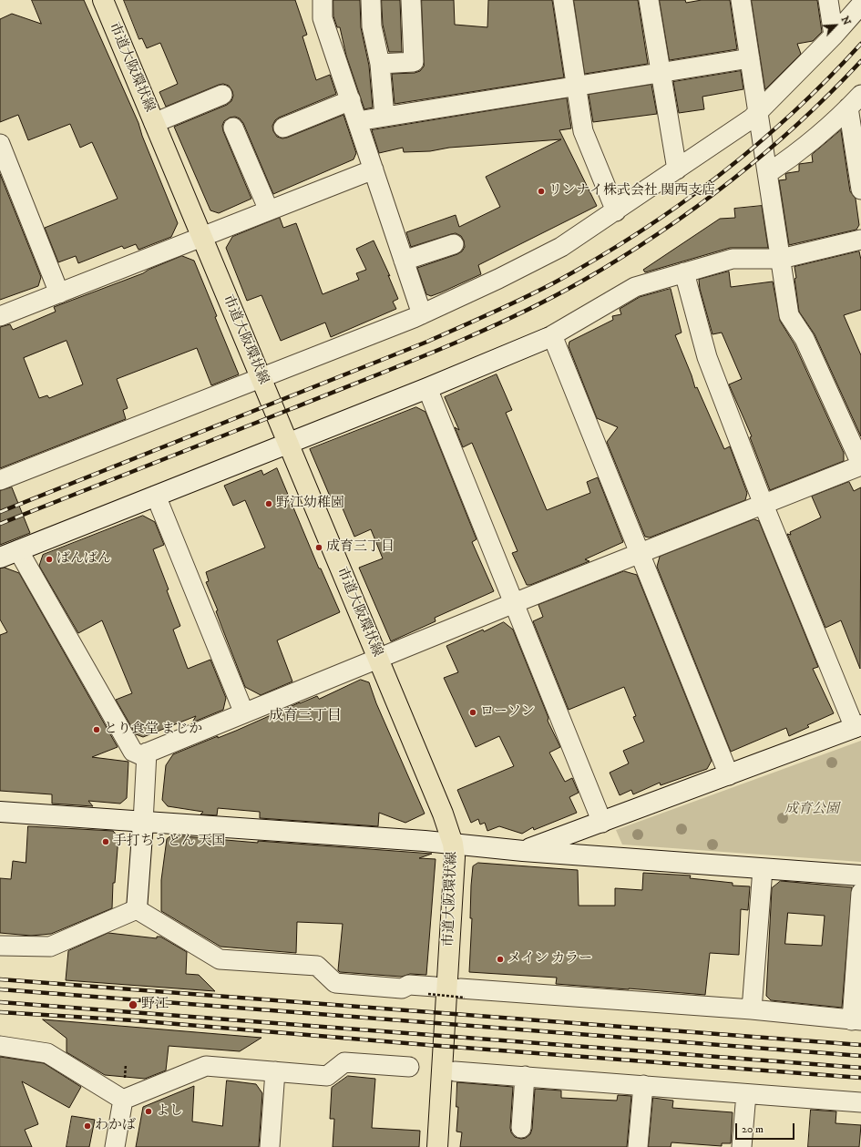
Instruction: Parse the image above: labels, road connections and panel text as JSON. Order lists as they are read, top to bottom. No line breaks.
{"streets":{"main road":["市道大阪環状線"]},"districts":["成育三丁目"],"parks":["成育公園"],"places":["リンナイ株式会社 関西支店","野江幼稚園","成育三丁目","ばんばん","ローソン","とり食堂 まじか","手打ちうどん 天国","メイン カラー","野江","よし","わかば"],"scale_bar":"20 m","north":"top right"}
